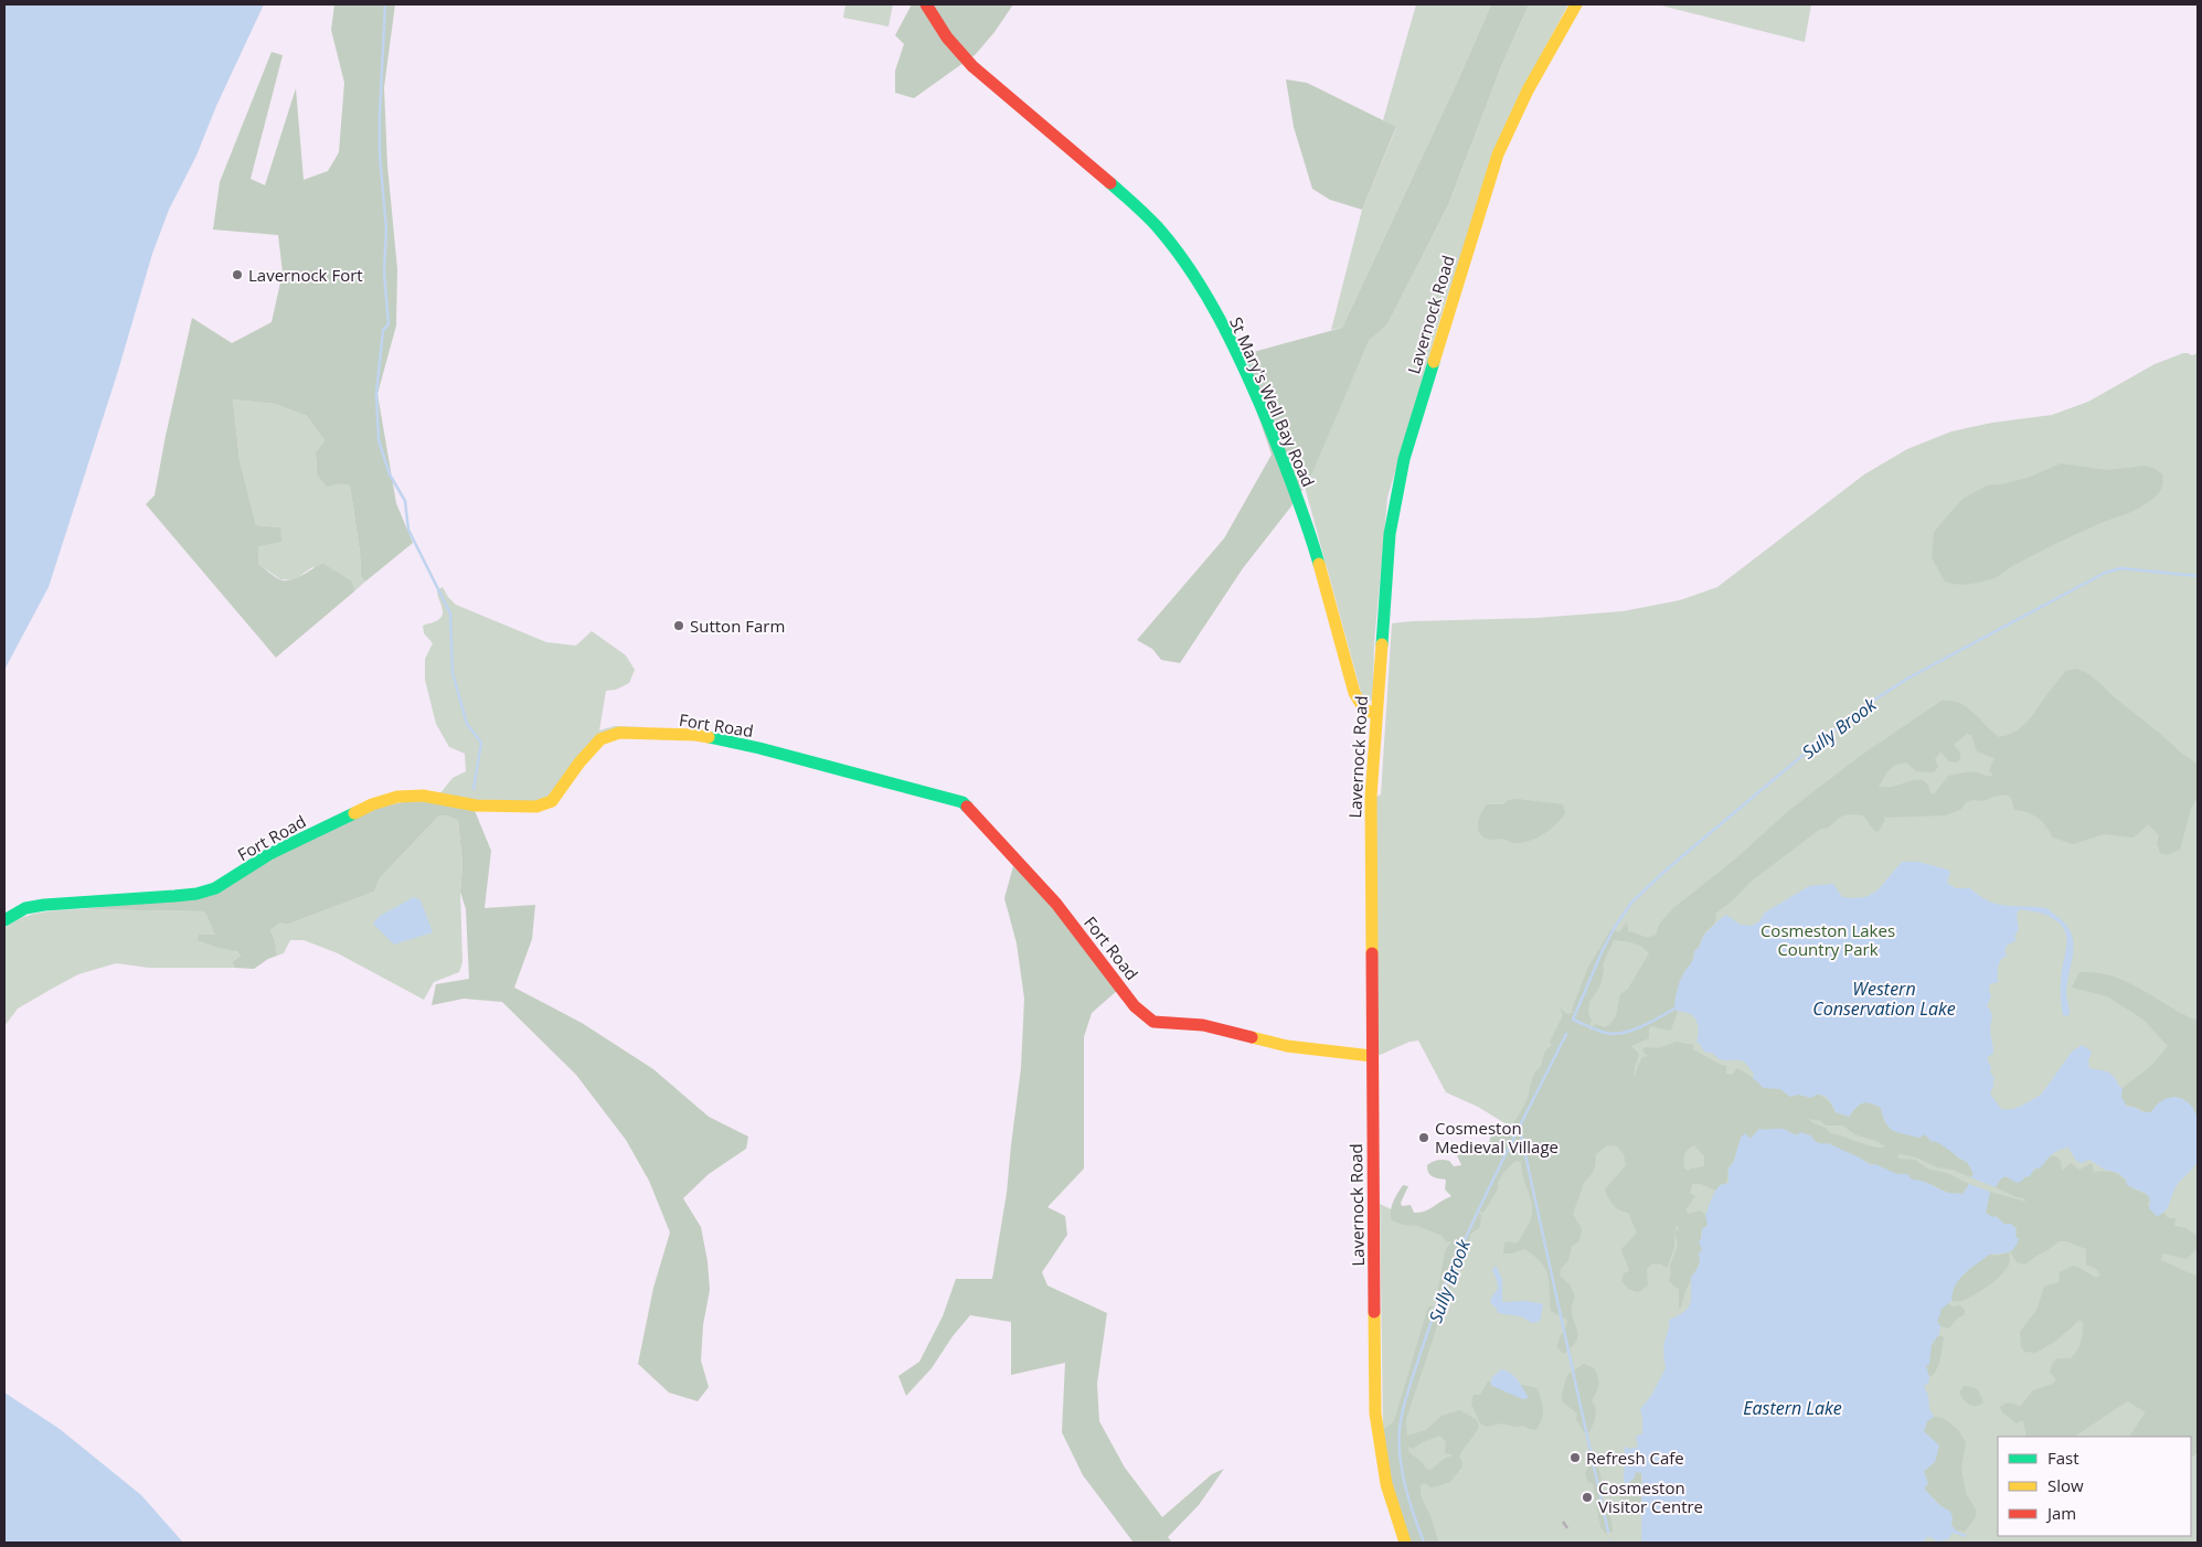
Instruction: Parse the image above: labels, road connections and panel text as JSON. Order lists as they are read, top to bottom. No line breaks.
{"streets":{"street":["Lavernock Road","St Mary's Well Bay Road","Fort Road"]},"crossings":[["Lavernock Road","St Mary's Well Bay Road"],["Lavernock Road","Fort Road"]],"water":["Sully Brook","Western Conservation Lake","Eastern Lake"],"parks":["Cosmeston Lakes Country Park"],"places":["Lavernock Fort","Sutton Farm","Cosmeston Medieval Village","Refresh Cafe","Cosmeston Visitor Centre"],"legend":["Fast","Slow","Jam"]}
